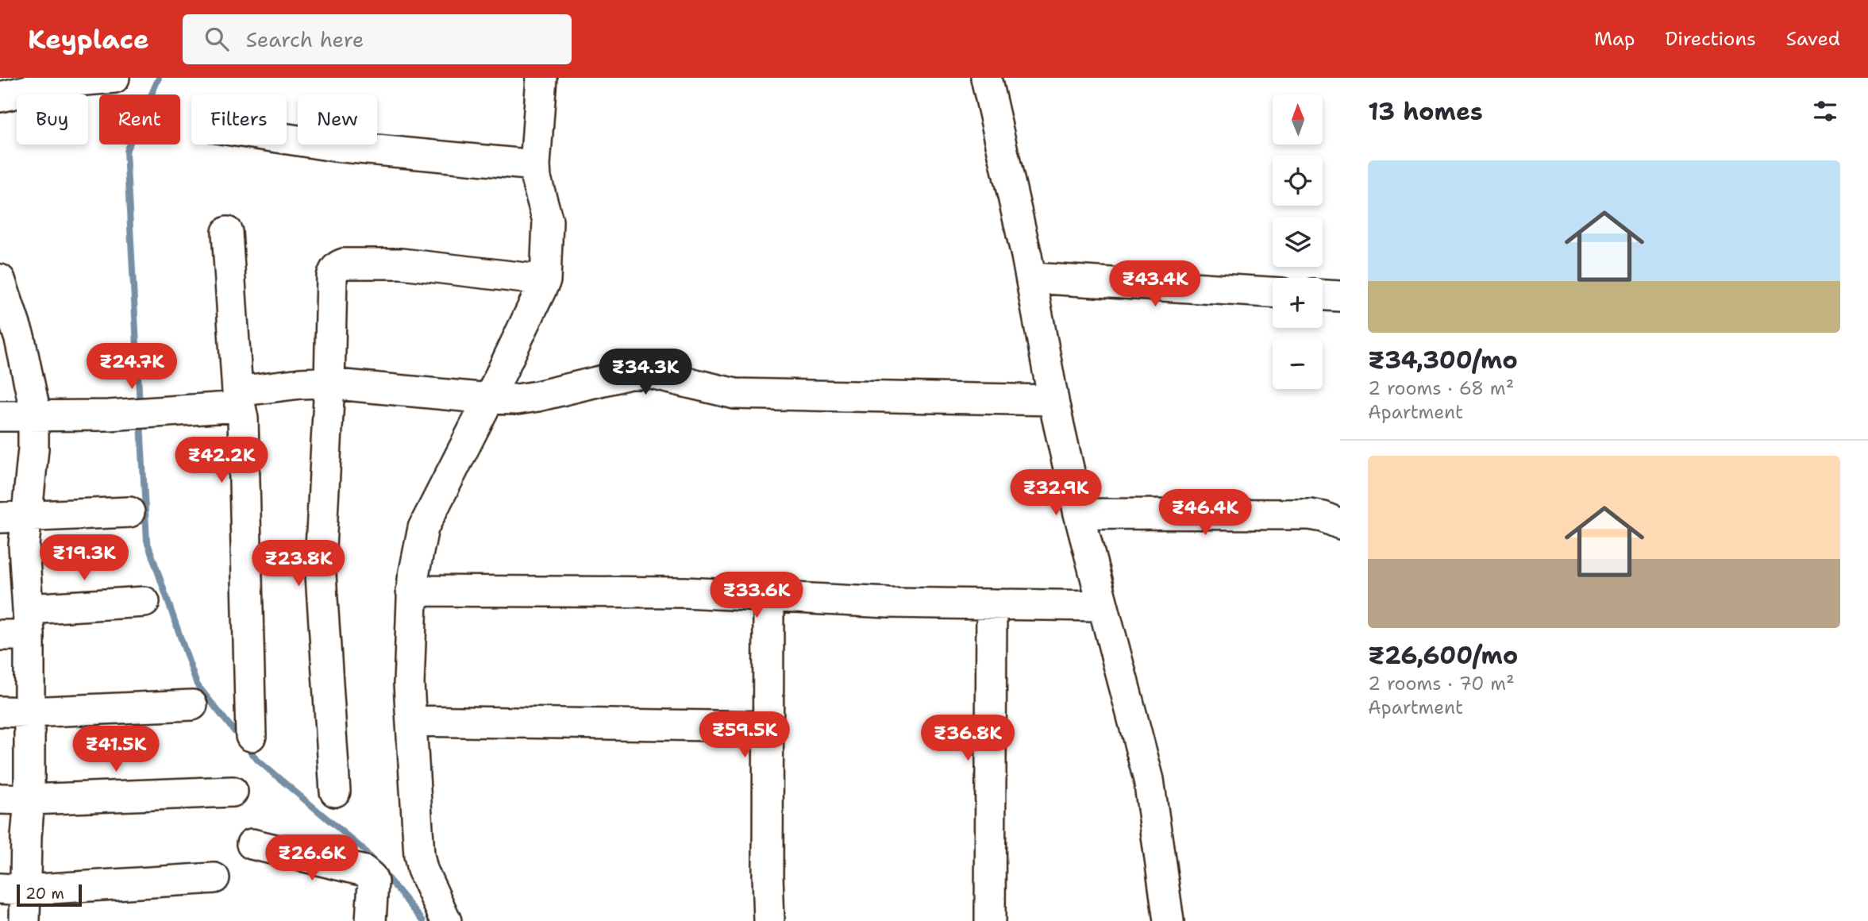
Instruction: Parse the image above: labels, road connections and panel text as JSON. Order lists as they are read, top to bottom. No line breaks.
{"scale_bar":"20 m","north":"top","page":{"header":"Keyplace","search":"Search here","nav":["Map","Directions","Saved"],"heading":"13 homes","map_buttons":["+","−"],"chip":["Buy","Rent","Filters","New"],"list":[{"name":"₹34,300/mo","note":"2 rooms · 68 m² · Apartment"},{"name":"₹26,600/mo","note":"2 rooms · 70 m² · Apartment"}],"price":["₹43.4K","₹24.7K","₹34.3K","₹42.2K","₹32.9K","₹46.4K","₹19.3K","₹23.8K","₹33.6K","₹59.5K","₹36.8K","₹41.5K","₹26.6K"],"scale":"20 m"}}
